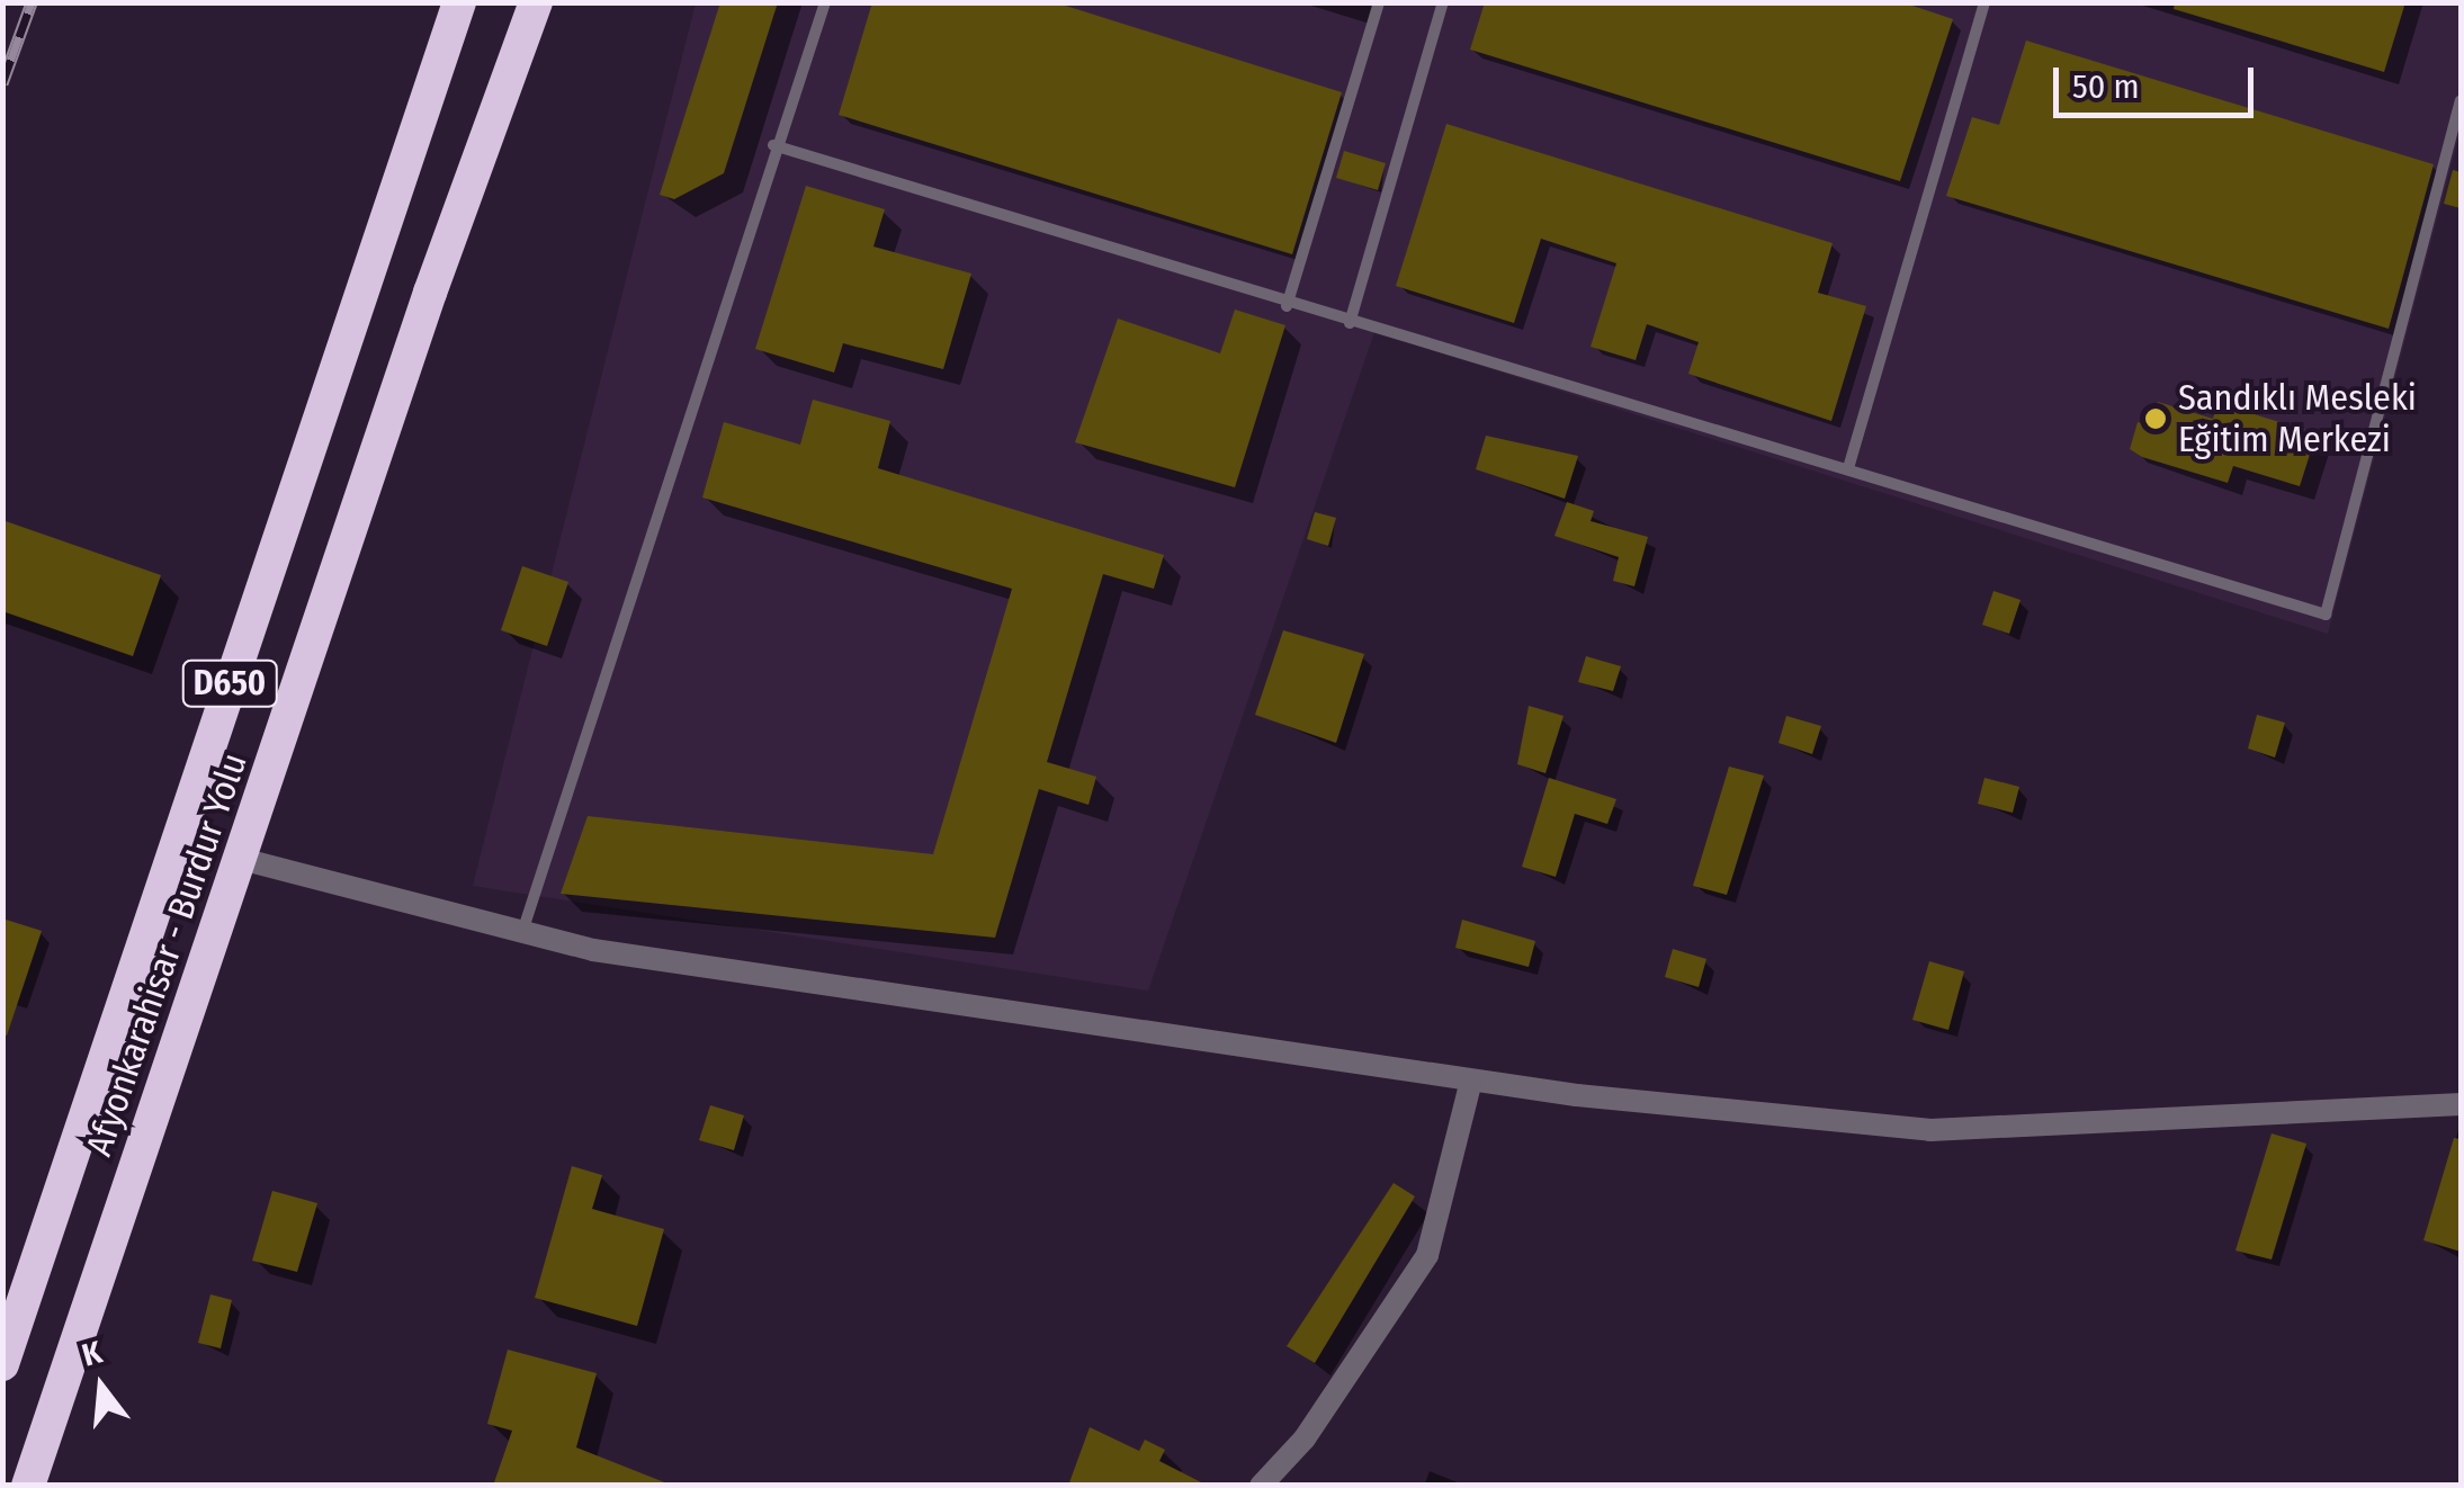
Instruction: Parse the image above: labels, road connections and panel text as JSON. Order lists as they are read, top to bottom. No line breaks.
{"streets":{"highway":["D650","Afyonkarahisar - Burdur Yolu"]},"places":["Sandıklı Mesleki Eğitim Merkezi"],"scale_bar":"50 m","north":"top"}
